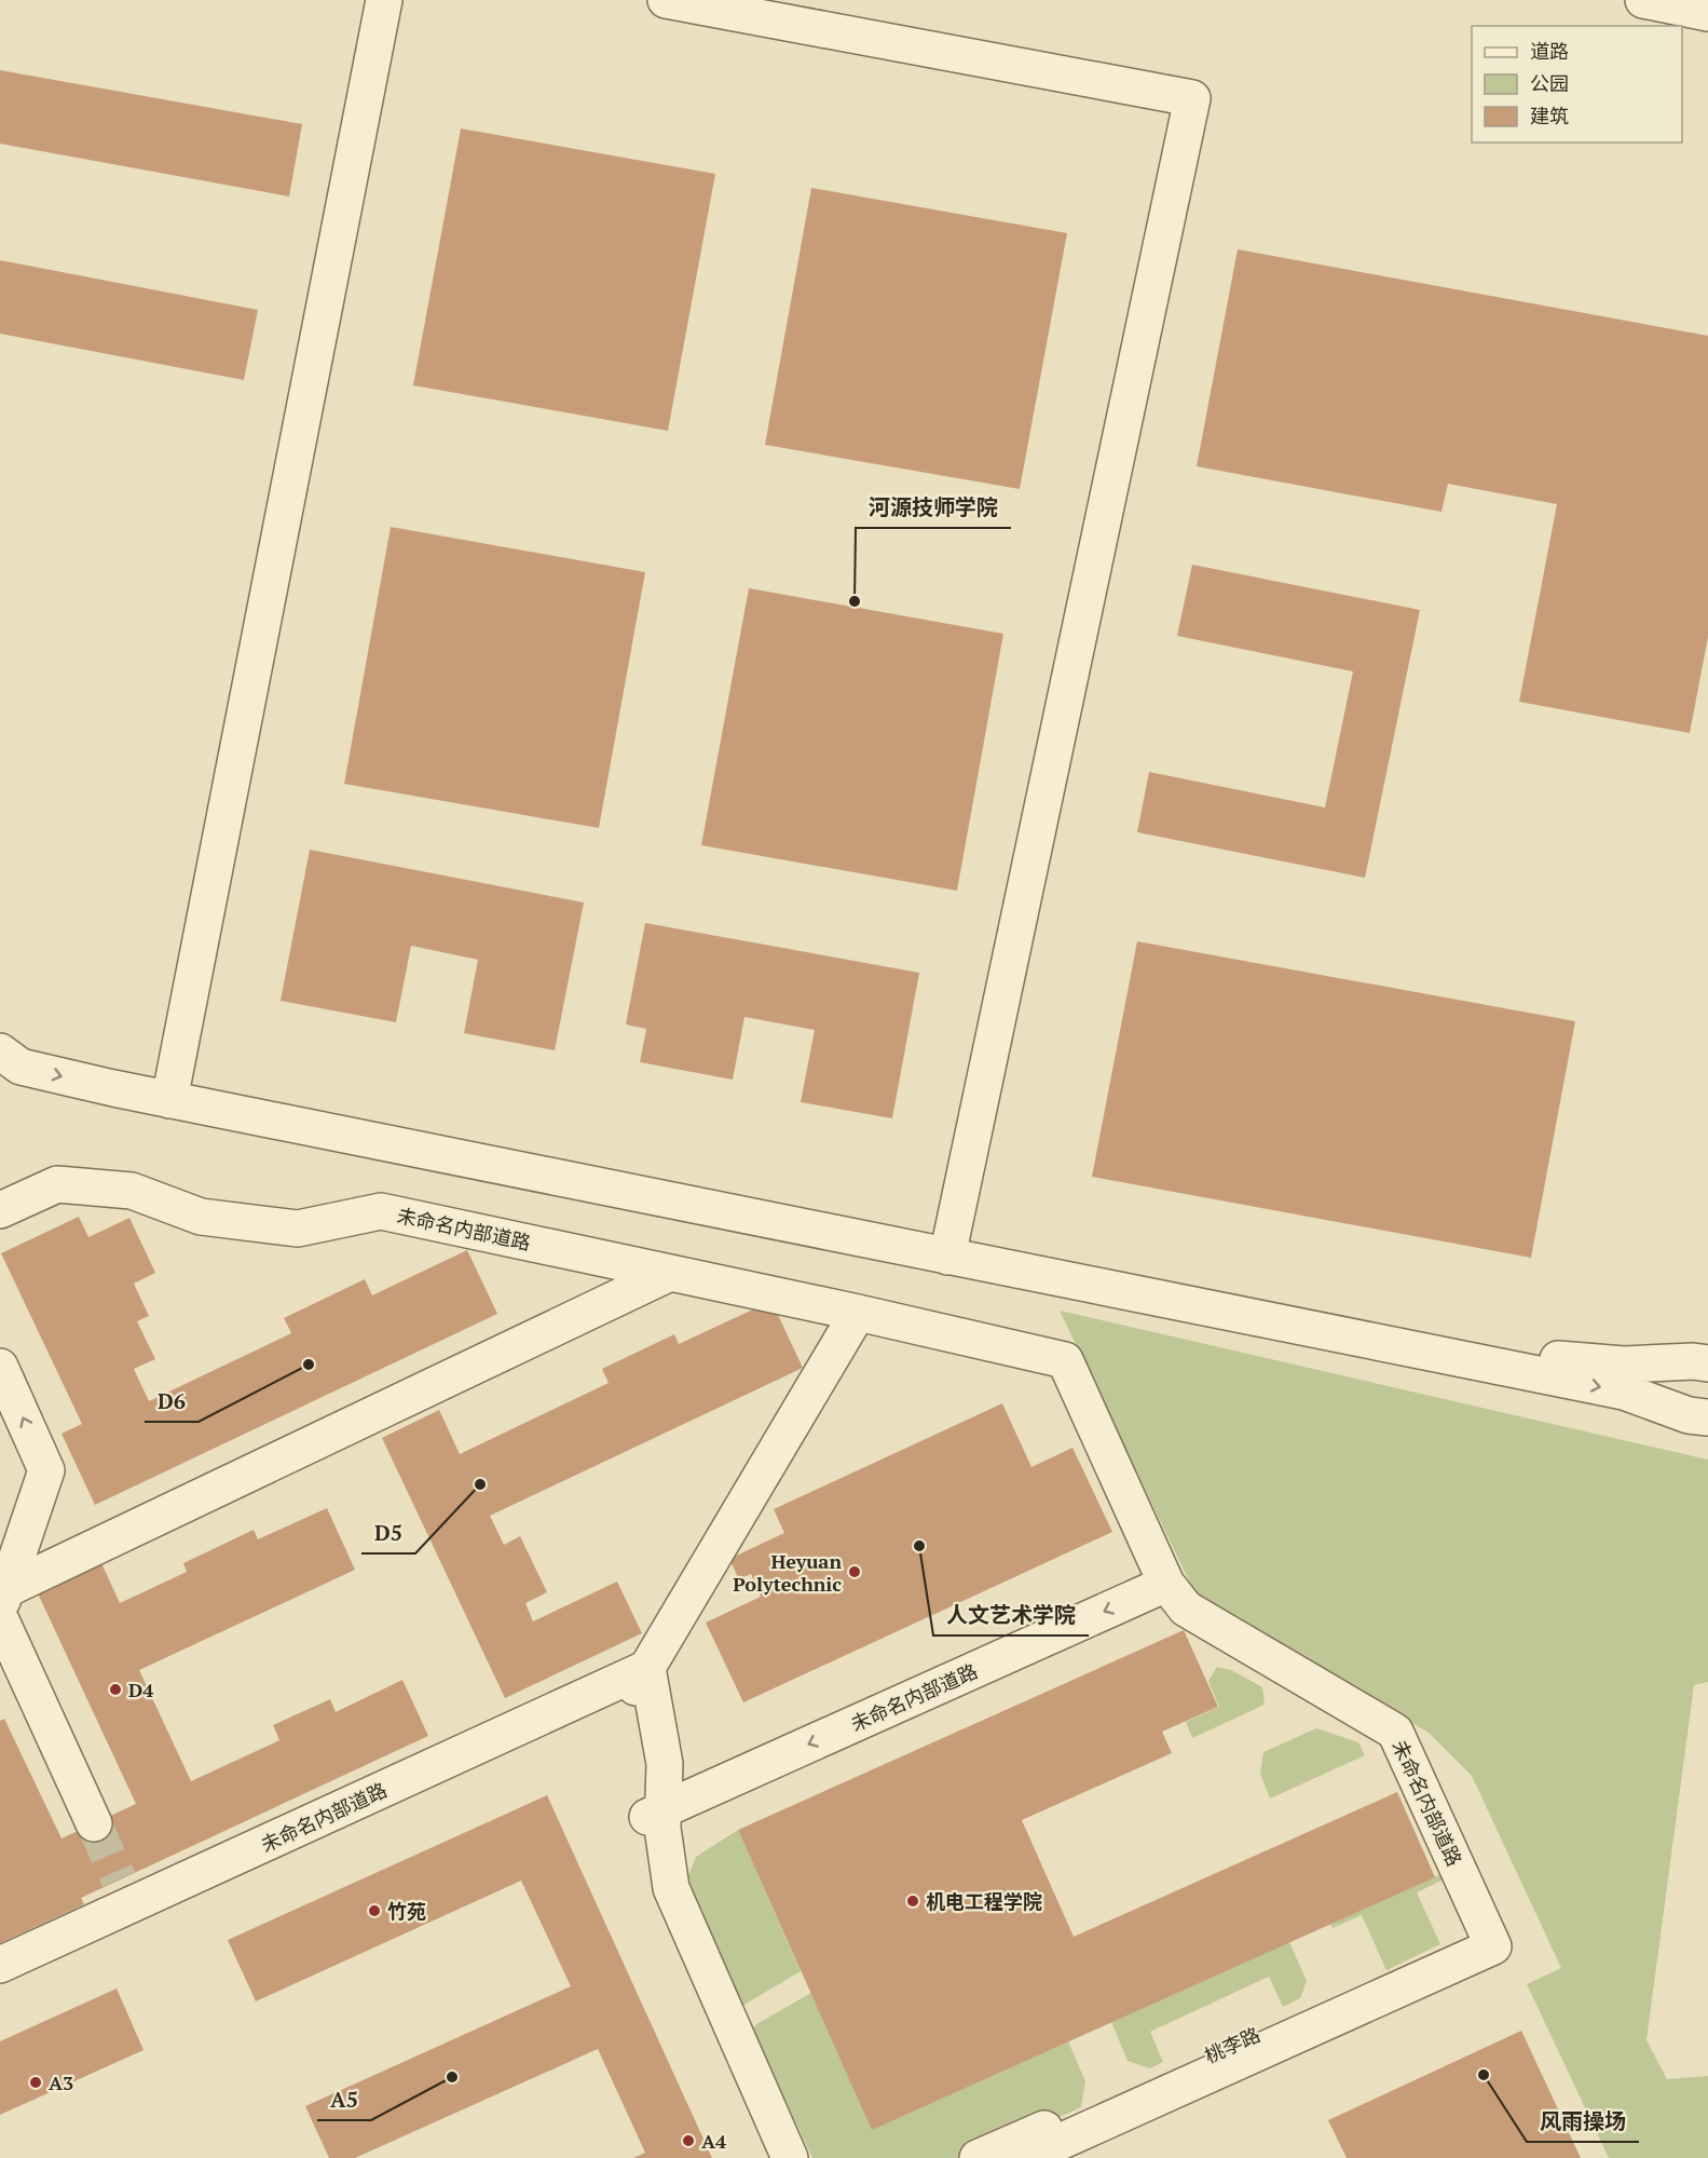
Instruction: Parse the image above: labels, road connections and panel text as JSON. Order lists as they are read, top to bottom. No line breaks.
{"streets":{"street":["未命名内部道路","桃李路"]},"crossings":[["未命名内部道路","桃李路"]],"places":["河源技师学院","D6","D5","人文艺术学院","Heyuan Polytechnic","D4","机电工程学院","竹苑","风雨操场","A5","A3","A4"],"legend":["道路","公园","建筑"]}
